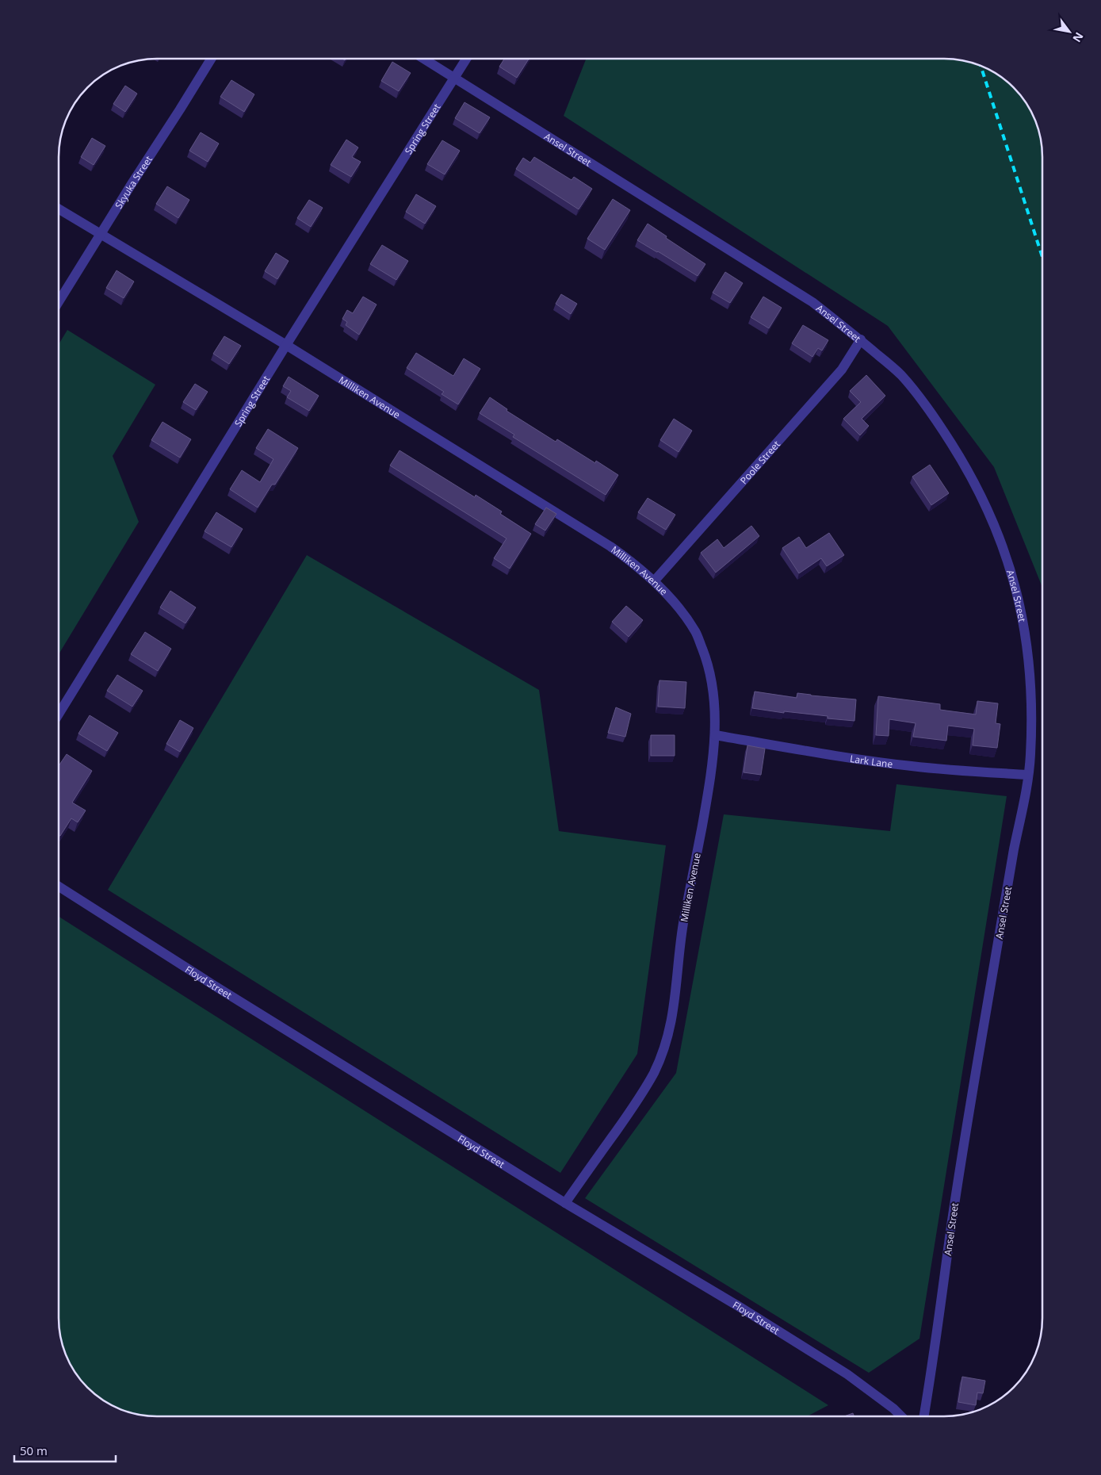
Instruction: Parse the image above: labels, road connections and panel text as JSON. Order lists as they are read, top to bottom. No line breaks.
{"streets":{"street":["Spring Street","Ansel Street","Skyuka Street","Milliken Avenue","Poole Street","Lark Lane","Floyd Street"]},"crossings":[["Spring Street","Ansel Street"],["Spring Street","Milliken Avenue"],["Ansel Street","Poole Street"],["Ansel Street","Lark Lane"],["Skyuka Street","Milliken Avenue"],["Milliken Avenue","Poole Street"],["Milliken Avenue","Lark Lane"],["Milliken Avenue","Floyd Street"]],"scale_bar":"50 m","north":"bottom right"}
